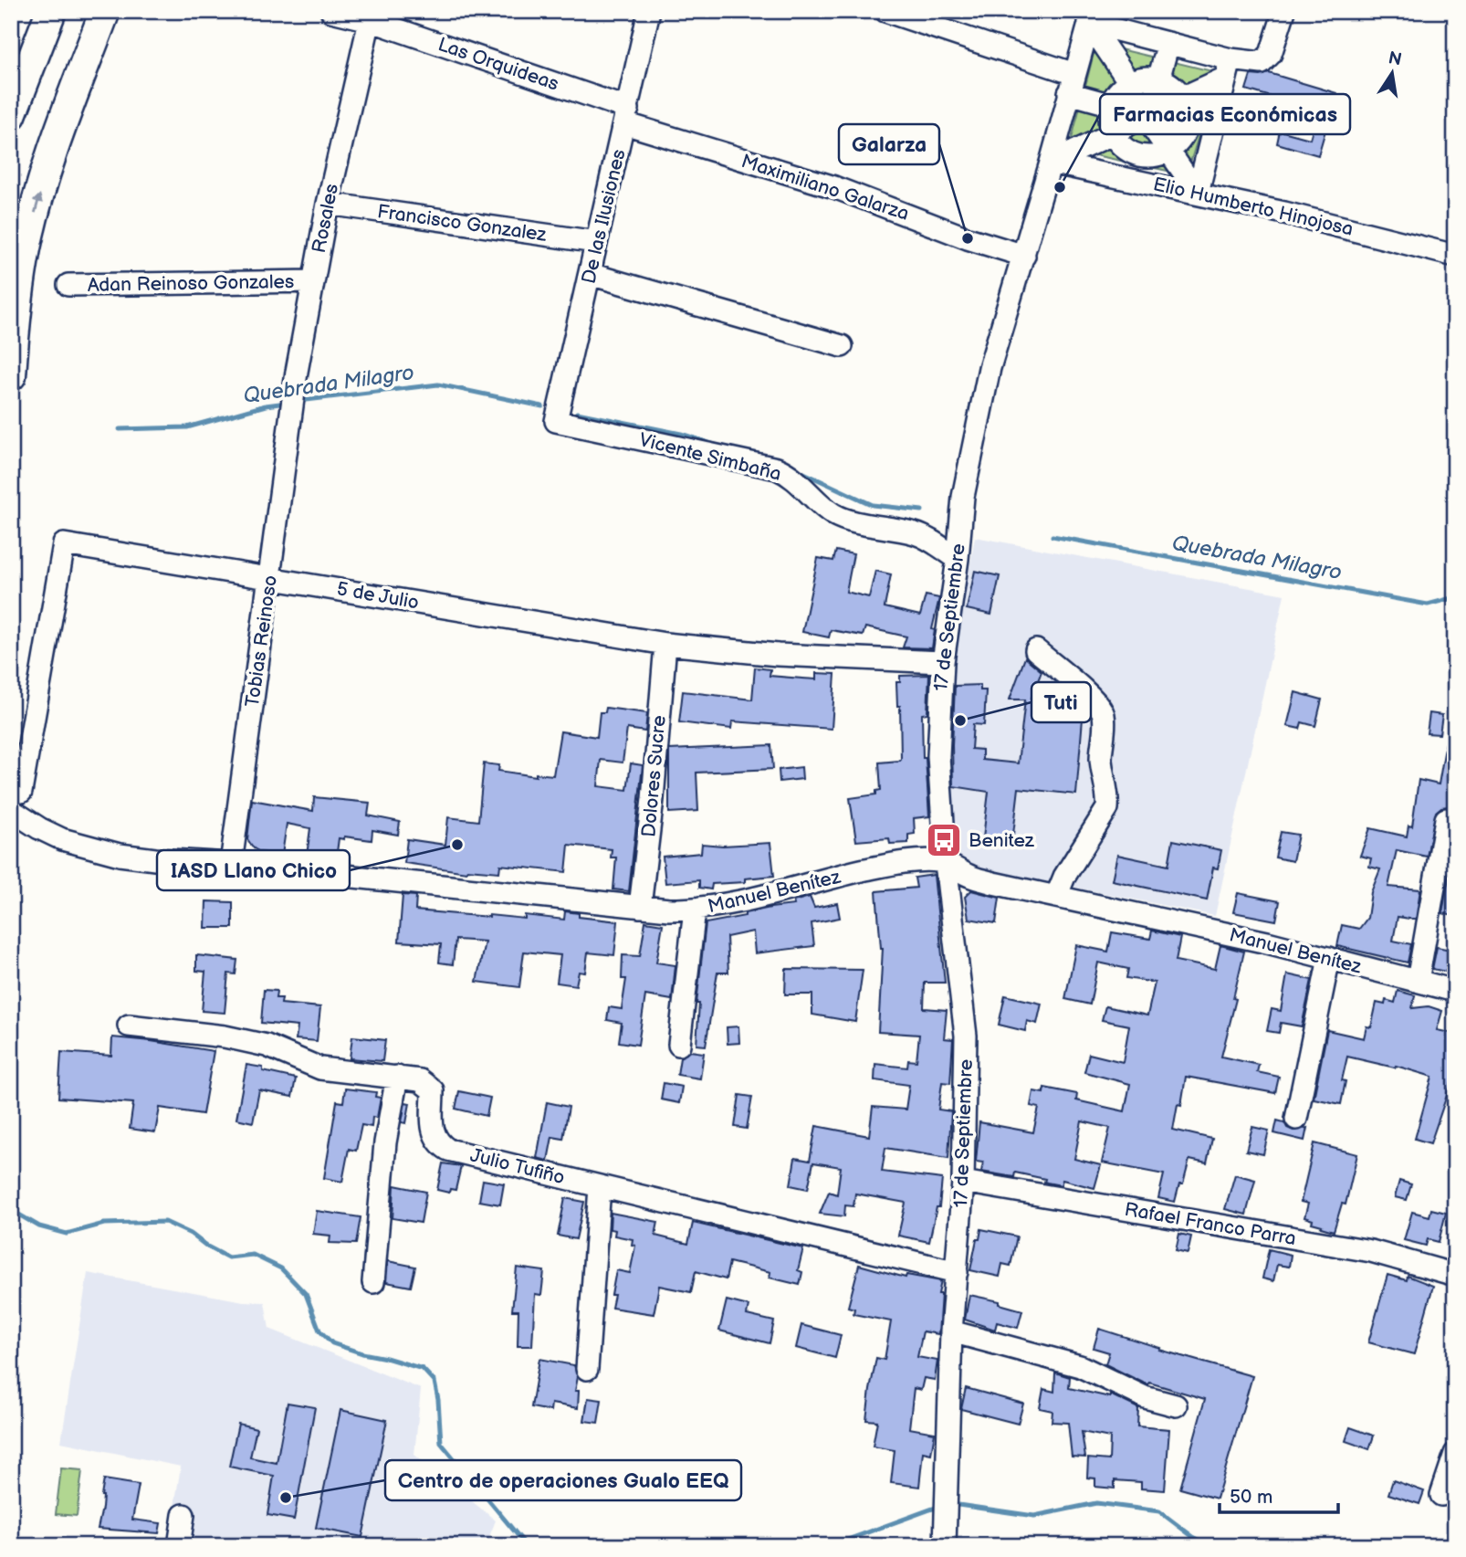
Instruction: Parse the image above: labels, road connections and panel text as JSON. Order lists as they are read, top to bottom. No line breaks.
{"streets":{"street":["Las Orquideas","Maximiliano Galarza","Elio Humberto Hinojosa","De las Ilusiones","Rosales","Francisco Gonzalez","Adan Reinoso Gonzales","Vicente Simbaña","5 de Julio","17 de Septiembre","Tobias Reinoso","Dolores Sucre","Manuel Benítez","Julio Tufiño","Rafael Franco Parra"]},"crossings":[["Las Orquideas","Maximiliano Galarza"],["Las Orquideas","De las Ilusiones"],["Las Orquideas","Rosales"],["Maximiliano Galarza","De las Ilusiones"],["Maximiliano Galarza","17 de Septiembre"],["Elio Humberto Hinojosa","17 de Septiembre"],["De las Ilusiones","Francisco Gonzalez"],["De las Ilusiones","Vicente Simbaña"],["Rosales","Francisco Gonzalez"],["Rosales","Adan Reinoso Gonzales"],["Rosales","Tobias Reinoso"],["Vicente Simbaña","17 de Septiembre"],["5 de Julio","17 de Septiembre"],["5 de Julio","Tobias Reinoso"],["5 de Julio","Dolores Sucre"],["5 de Julio","Manuel Benítez"],["17 de Septiembre","Manuel Benítez"],["17 de Septiembre","Julio Tufiño"],["17 de Septiembre","Rafael Franco Parra"],["Tobias Reinoso","Manuel Benítez"],["Dolores Sucre","Manuel Benítez"]],"water":["Quebrada Milagro"],"places":{"other":["Farmacias Económicas","Galarza","Tuti","IASD Llano Chico","Centro de operaciones Gualo EEQ"],"bus stop":["Benitez"]},"scale_bar":"50 m","north":"top"}
